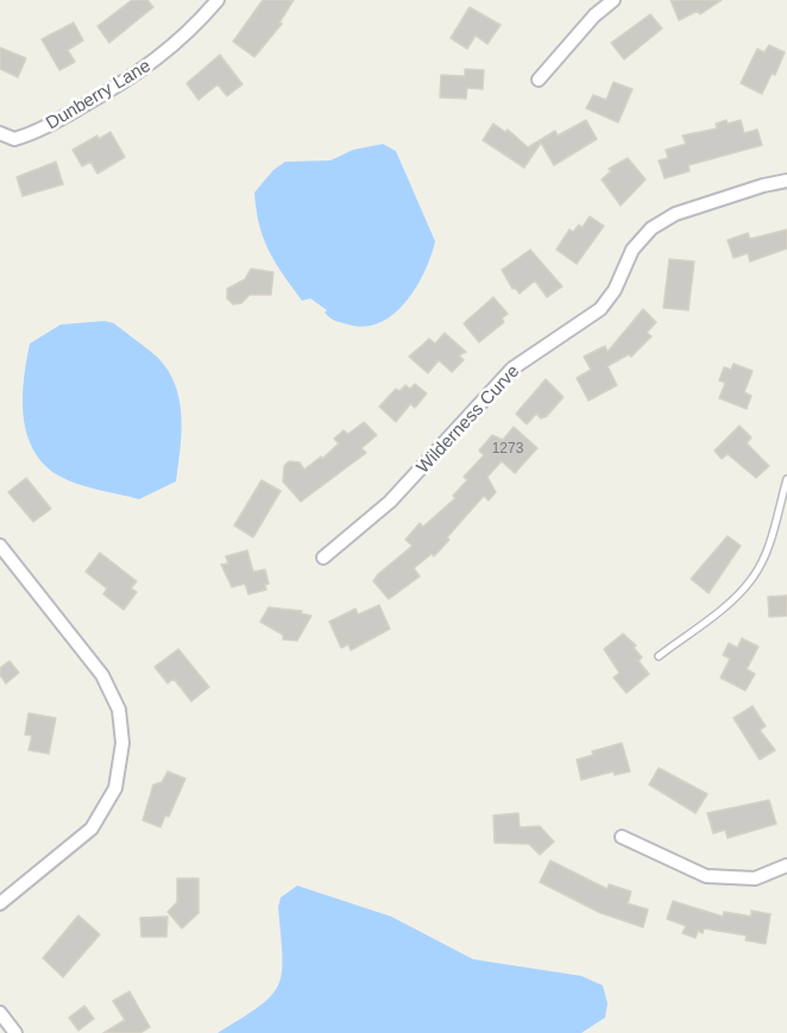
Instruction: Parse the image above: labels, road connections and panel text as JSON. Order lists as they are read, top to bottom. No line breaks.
{"streets":{"street":["Dunberry Lane","Wilderness Curve"]},"house_numbers":["1273"]}
